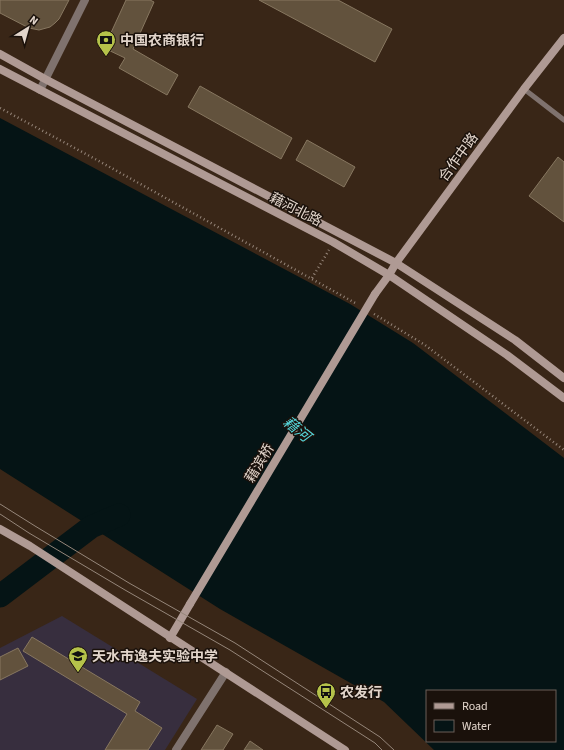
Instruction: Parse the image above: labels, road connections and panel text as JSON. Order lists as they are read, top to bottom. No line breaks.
{"streets":{"main road":["合作中路","藉河北路","藉滨桥"]},"crossings":[["合作中路","藉河北路"],["合作中路","藉滨桥"]],"water":["藉河"],"places":{"bank":["中国农商银行"],"school or university":["天水市逸夫实验中学"],"bus stop":["农发行"]},"legend":["Road","Water"],"north":"top right"}
